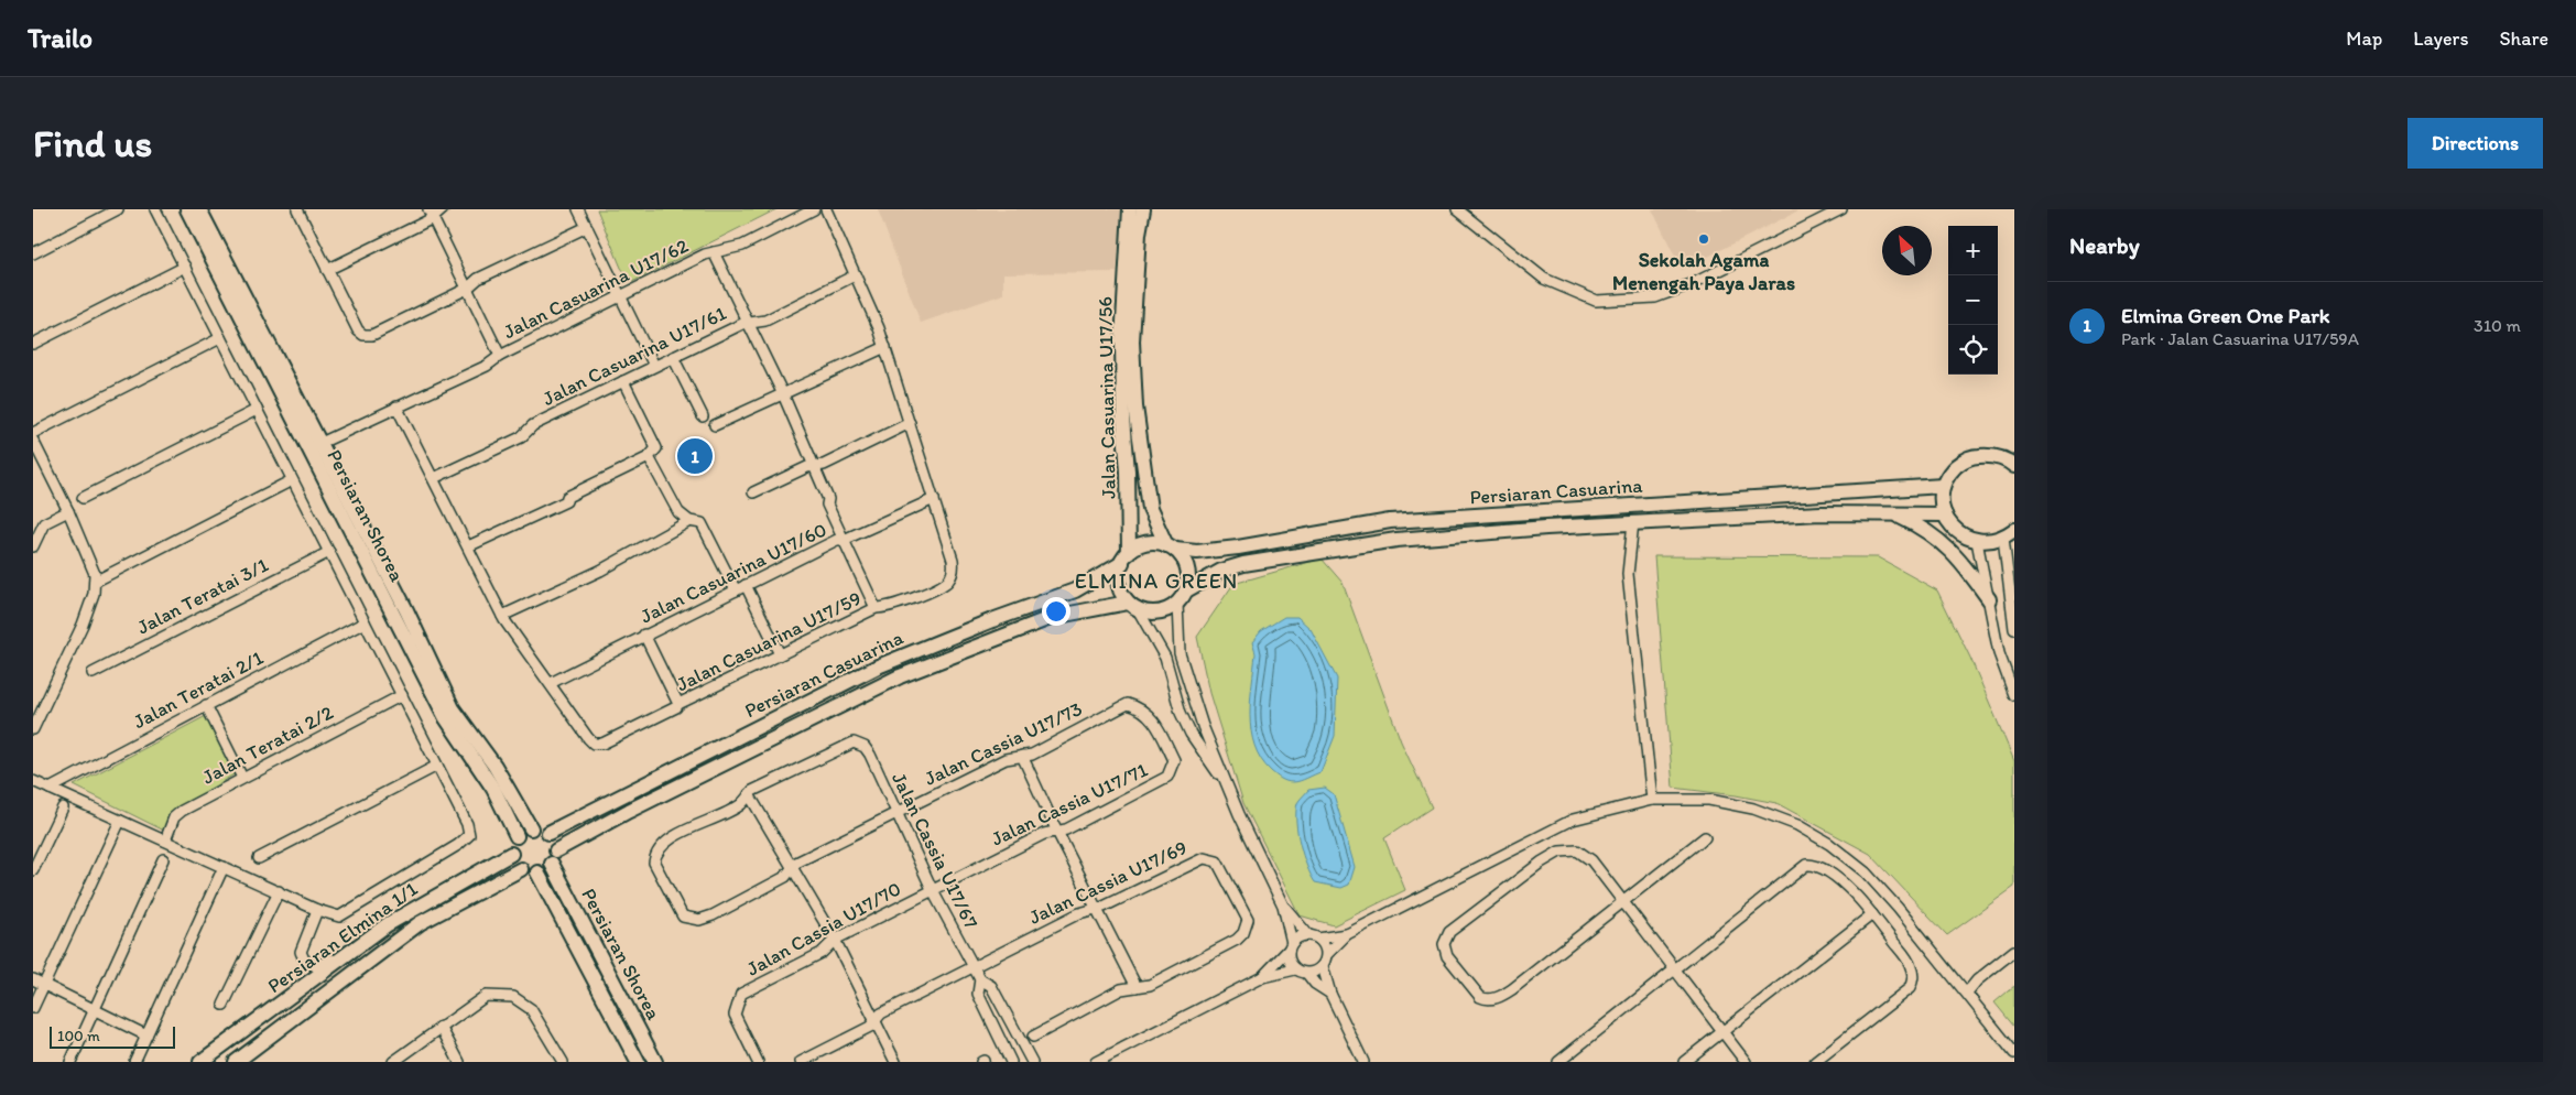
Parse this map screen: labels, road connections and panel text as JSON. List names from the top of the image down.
{
  "streets": {
    "street": [
      "Jalan Casuarina U17/62",
      "Jalan Casuarina U17/61",
      "Jalan Casuarina U17/56",
      "Persiaran Casuarina",
      "Persiaran Shorea",
      "Jalan Casuarina U17/60",
      "Jalan Teratai 3/1",
      "Jalan Casuarina U17/59",
      "Jalan Teratai 2/1",
      "Jalan Cassia U17/73",
      "Jalan Teratai 2/2",
      "Jalan Cassia U17/71",
      "Jalan Cassia U17/67",
      "Jalan Cassia U17/69",
      "Jalan Cassia U17/70",
      "Persiaran Elmina 1/1"
    ]
  },
  "crossings": [
    ["Jalan Casuarina U17/62", "Persiaran Shorea"],
    ["Jalan Casuarina U17/62", "Jalan Casuarina U17/59"],
    ["Jalan Casuarina U17/61", "Jalan Casuarina U17/59"],
    ["Jalan Casuarina U17/56", "Persiaran Casuarina"],
    ["Persiaran Casuarina", "Persiaran Shorea"],
    ["Persiaran Casuarina", "Persiaran Elmina 1/1"],
    ["Persiaran Shorea", "Persiaran Elmina 1/1"],
    ["Jalan Casuarina U17/60", "Jalan Casuarina U17/59"],
    ["Jalan Cassia U17/73", "Jalan Cassia U17/71"],
    ["Jalan Cassia U17/73", "Jalan Cassia U17/67"],
    ["Jalan Cassia U17/71", "Jalan Cassia U17/67"],
    ["Jalan Cassia U17/71", "Jalan Cassia U17/70"],
    ["Jalan Cassia U17/67", "Jalan Cassia U17/69"],
    ["Jalan Cassia U17/67", "Jalan Cassia U17/70"]
  ],
  "districts": ["ELMINA GREEN"],
  "places": ["Sekolah Agama Menengah Paya Jaras"],
  "scale_bar": "100 m",
  "north": "top left",
  "page": {
    "header": "Trailo",
    "nav": ["Map", "Layers", "Share"],
    "buttons": "Directions",
    "title": "Find us",
    "heading": "Nearby",
    "map_buttons": ["+", "−"],
    "list": [
      {
        "mark": "1",
        "name": "Elmina Green One Park",
        "note": "Park · Jalan Casuarina U17/59A",
        "value": "310 m"
      }
    ],
    "pins": "1",
    "scale": "100 m"
  }
}
